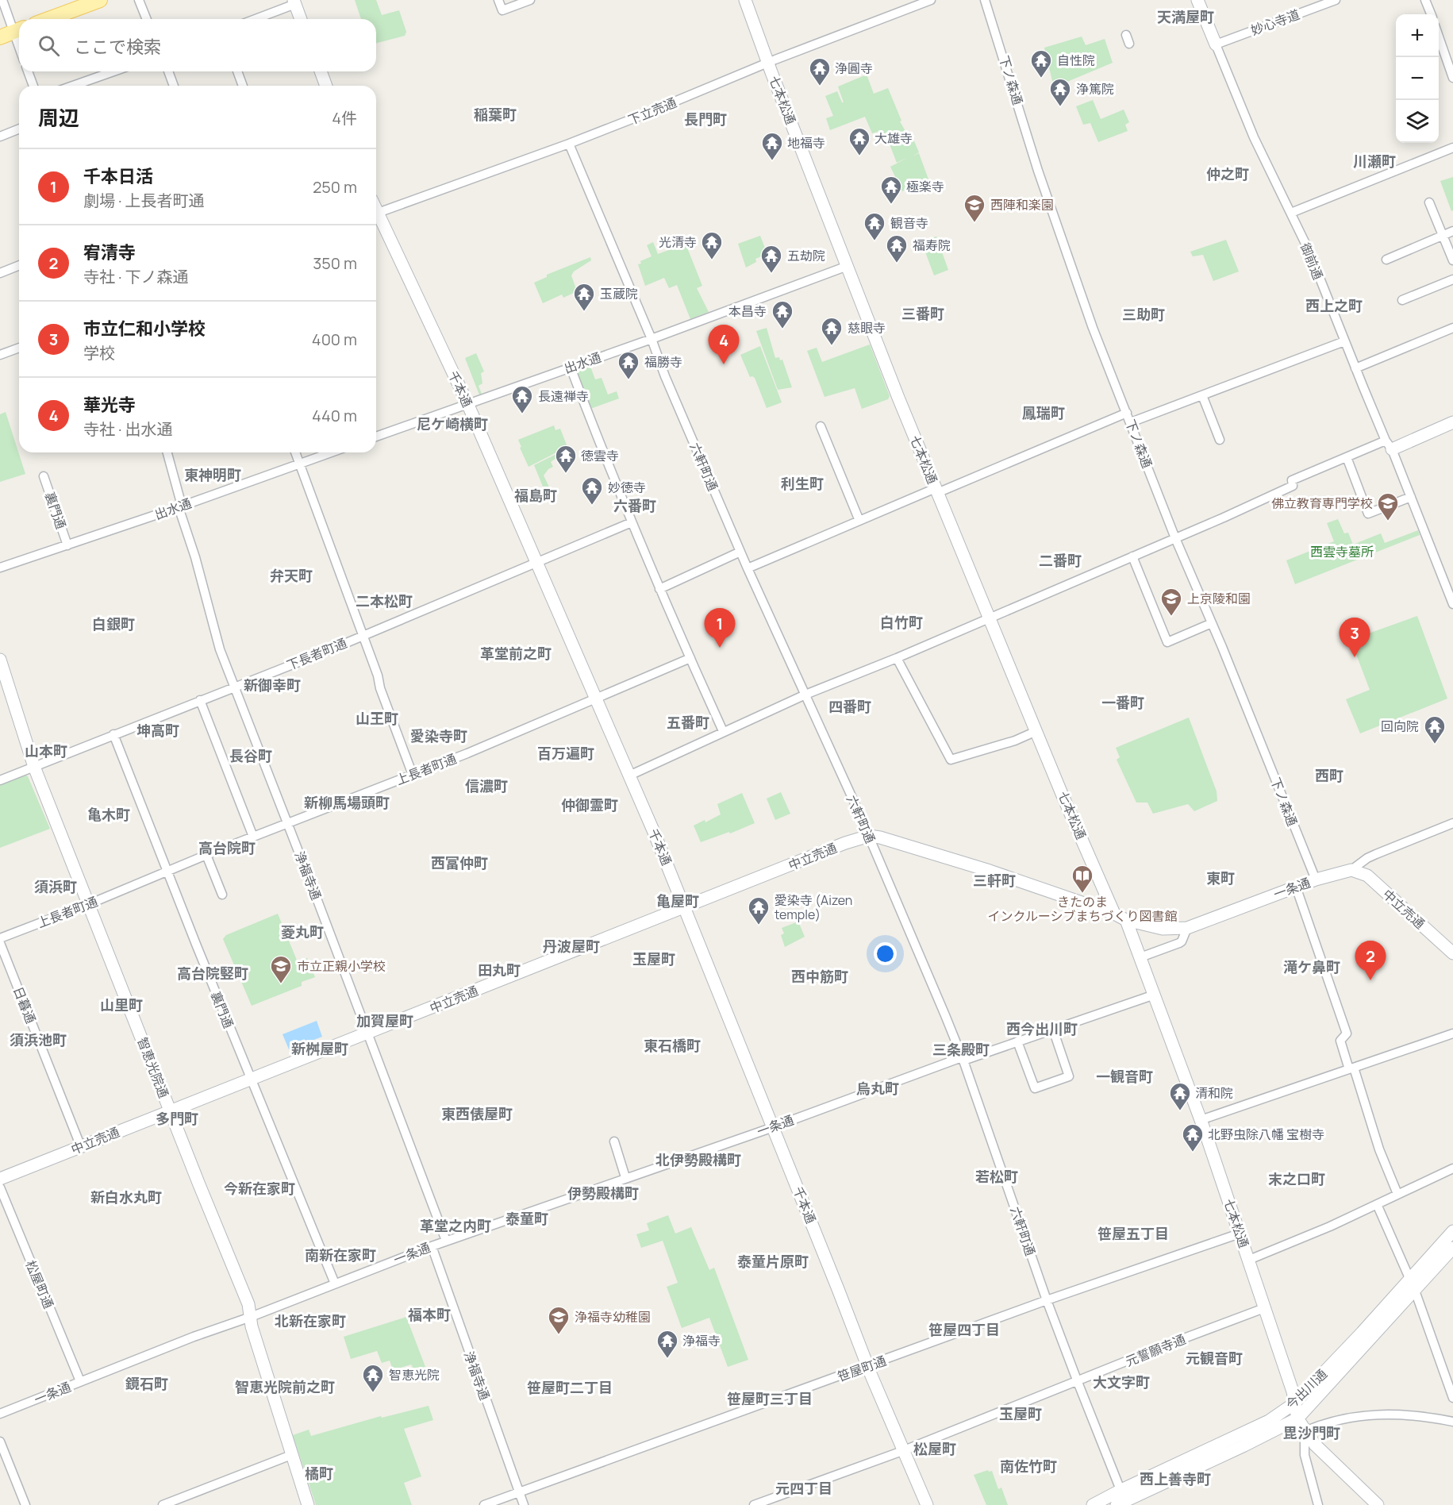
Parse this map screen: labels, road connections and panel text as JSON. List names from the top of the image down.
{
  "streets": {
    "street": [
      "妙心寺道",
      "下ノ森通",
      "七本松通",
      "下立売通",
      "御前通",
      "出水通",
      "千本通",
      "六軒町通",
      "裏門通",
      "下長者町通",
      "上長者町通",
      "中立売通",
      "浄福寺通",
      "一条通",
      "日暮通",
      "智恵光院通",
      "松屋町通",
      "元誓願寺通",
      "笹屋町通",
      "今出川通"
    ]
  },
  "crossings": [
    ["妙心寺道", "御前通"],
    ["下ノ森通", "一条通"],
    ["七本松通", "下立売通"],
    ["七本松通", "出水通"],
    ["七本松通", "中立売通"],
    ["七本松通", "一条通"],
    ["七本松通", "元誓願寺通"],
    ["七本松通", "笹屋町通"],
    ["七本松通", "今出川通"],
    ["下立売通", "六軒町通"],
    ["出水通", "千本通"],
    ["出水通", "六軒町通"],
    ["出水通", "裏門通"],
    ["出水通", "浄福寺通"],
    ["千本通", "下長者町通"],
    ["千本通", "上長者町通"],
    ["千本通", "中立売通"],
    ["千本通", "一条通"],
    ["千本通", "元誓願寺通"],
    ["千本通", "笹屋町通"],
    ["六軒町通", "中立売通"],
    ["六軒町通", "一条通"],
    ["六軒町通", "元誓願寺通"],
    ["六軒町通", "笹屋町通"],
    ["六軒町通", "今出川通"],
    ["裏門通", "下長者町通"],
    ["裏門通", "上長者町通"],
    ["裏門通", "中立売通"],
    ["裏門通", "一条通"],
    ["下長者町通", "浄福寺通"],
    ["下長者町通", "智恵光院通"],
    ["上長者町通", "浄福寺通"],
    ["上長者町通", "智恵光院通"],
    ["中立売通", "浄福寺通"],
    ["中立売通", "一条通"],
    ["中立売通", "日暮通"],
    ["中立売通", "智恵光院通"],
    ["浄福寺通", "一条通"],
    ["浄福寺通", "笹屋町通"],
    ["一条通", "智恵光院通"],
    ["一条通", "松屋町通"]
  ],
  "districts": [
    "天満屋町",
    "稲葉町",
    "長門町",
    "川瀬町",
    "仲之町",
    "西上之町",
    "三番町",
    "三助町",
    "鳳瑞町",
    "尼ケ崎横町",
    "東神明町",
    "利生町",
    "福島町",
    "六番町",
    "二番町",
    "弁天町",
    "二本松町",
    "白竹町",
    "白銀町",
    "革堂前之町",
    "新御幸町",
    "一番町",
    "四番町",
    "山王町",
    "五番町",
    "坤高町",
    "愛染寺町",
    "山本町",
    "百万遍町",
    "長谷町",
    "西町",
    "信濃町",
    "新柳馬場頭町",
    "仲御霊町",
    "亀木町",
    "高台院町",
    "西富仲町",
    "東町",
    "三軒町",
    "須浜町",
    "亀屋町",
    "菱丸町",
    "丹波屋町",
    "玉屋町",
    "滝ケ鼻町",
    "田丸町",
    "高台院竪町",
    "西中筋町",
    "山里町",
    "加賀屋町",
    "西今出川町",
    "須浜池町",
    "東石橋町",
    "新桝屋町",
    "三条殿町",
    "一観音町",
    "烏丸町",
    "東西俵屋町",
    "多門町",
    "北伊勢殿構町",
    "若松町",
    "末之口町",
    "今新在家町",
    "伊勢殿構町",
    "新白水丸町",
    "泰童町",
    "革堂之内町",
    "笹屋五丁目",
    "南新在家町",
    "泰童片原町",
    "福本町",
    "北新在家町",
    "笹屋四丁目",
    "元観音町",
    "大文字町",
    "鏡石町",
    "智恵光院前之町",
    "笹屋町二丁目",
    "笹屋町三丁目",
    "玉屋町",
    "毘沙門町",
    "松屋町",
    "南佐竹町",
    "橘町",
    "西上善寺町",
    "元四丁目"
  ],
  "parks": ["西雲寺墓所"],
  "places": {
    "temple": [
      "自性院",
      "浄圓寺",
      "浄篤院",
      "大雄寺",
      "地福寺",
      "極楽寺",
      "観音寺",
      "光清寺",
      "福寿院",
      "五劫院",
      "玉蔵院",
      "本昌寺",
      "慈眼寺",
      "福勝寺",
      "長遠禅寺",
      "徳雲寺",
      "妙徳寺",
      "回向院",
      "愛染寺 (Aizen temple)",
      "清和院",
      "北野虫除八幡 宝樹寺",
      "浄福寺",
      "智恵光院"
    ],
    "school or university": [
      "西陣和楽園",
      "佛立教育専門学校",
      "上京陵和園",
      "市立正親小学校",
      "浄福寺幼稚園"
    ],
    "library": ["きたのま インクルーシブまちづくり図書館"]
  },
  "page": {
    "map_buttons": ["+", "−"],
    "search": "ここで検索",
    "heading": ["周辺", "4件"],
    "list": [
      {
        "mark": "1",
        "name": "千本日活",
        "note": "劇場 · 上長者町通",
        "value": "250 m"
      },
      {
        "mark": "2",
        "name": "宥清寺",
        "note": "寺社 · 下ノ森通",
        "value": "350 m"
      },
      {
        "mark": "3",
        "name": "市立仁和小学校",
        "note": "学校",
        "value": "400 m"
      },
      {
        "mark": "4",
        "name": "華光寺",
        "note": "寺社 · 出水通",
        "value": "440 m"
      }
    ],
    "pins": [
      "4",
      "1",
      "3",
      "2"
    ]
  }
}
